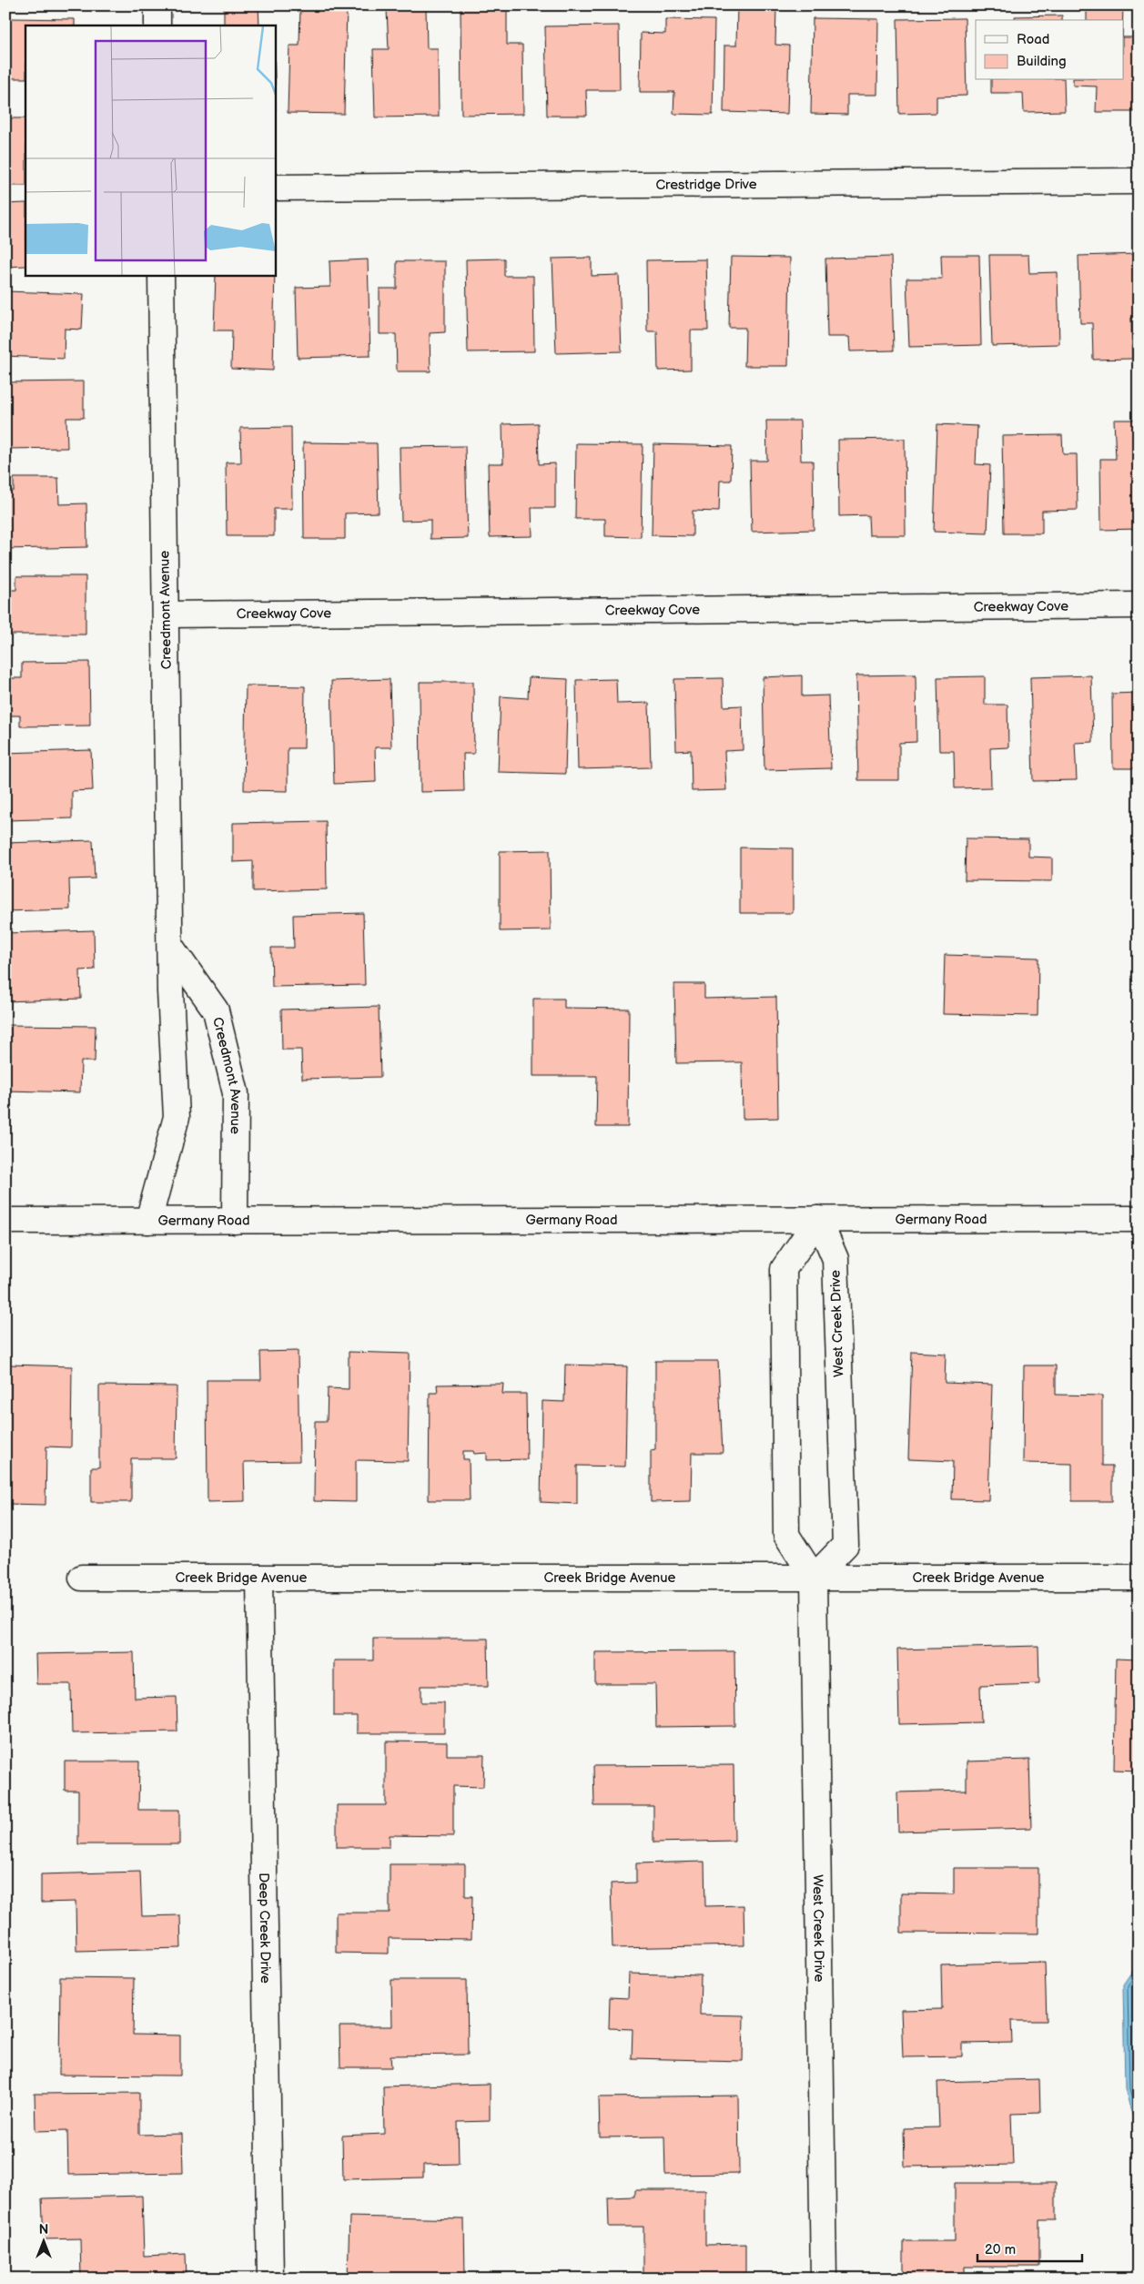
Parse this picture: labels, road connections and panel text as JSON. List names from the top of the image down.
{
  "streets": {
    "street": [
      "Crestridge Drive",
      "Creekway Cove",
      "Creedmont Avenue",
      "Germany Road",
      "West Creek Drive",
      "Creek Bridge Avenue",
      "Deep Creek Drive"
    ]
  },
  "crossings": [
    ["Creekway Cove", "Creedmont Avenue"],
    ["Creedmont Avenue", "Germany Road"],
    ["Germany Road", "West Creek Drive"],
    ["West Creek Drive", "Creek Bridge Avenue"],
    ["Creek Bridge Avenue", "Deep Creek Drive"]
  ],
  "legend": ["Road", "Building"],
  "scale_bar": "20 m",
  "north": "top"
}
